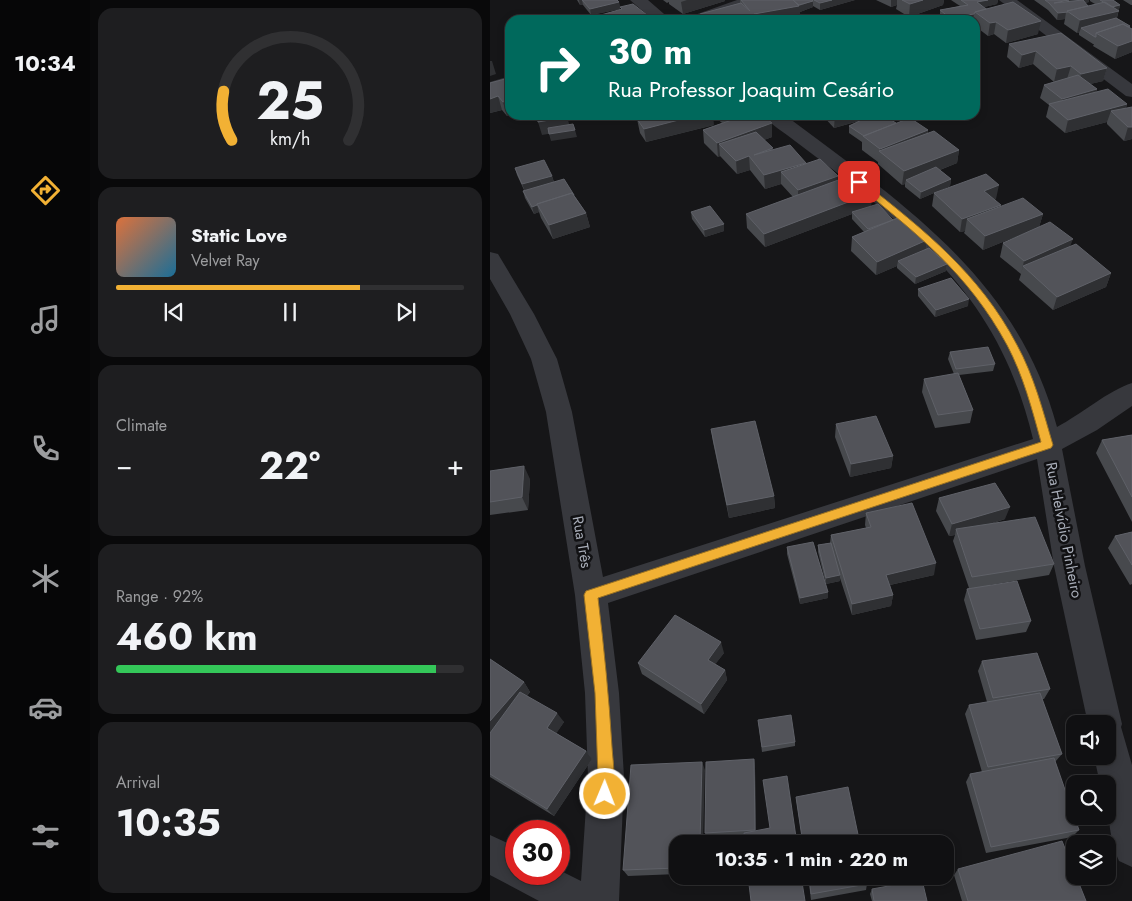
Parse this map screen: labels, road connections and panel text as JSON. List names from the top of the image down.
{
  "streets": {
    "street": ["Rua Helvídio Pinheiro", "Rua Três"]
  },
  "page": {
    "tabs": "10:34",
    "turn": ["30 m", "Rua Professor Joaquim Cesário"],
    "song": ["Static Love", "Velvet Ray"],
    "tile": [
      "Climate",
      ["Range · 92%", "460 km"],
      ["Arrival", "10:35"]
    ],
    "heat": ["−", "22°", "+"],
    "limit": "30",
    "trip": "10:35 · 1 min · 220 m",
    "gauge": ["25", "km/h"]
  }
}
